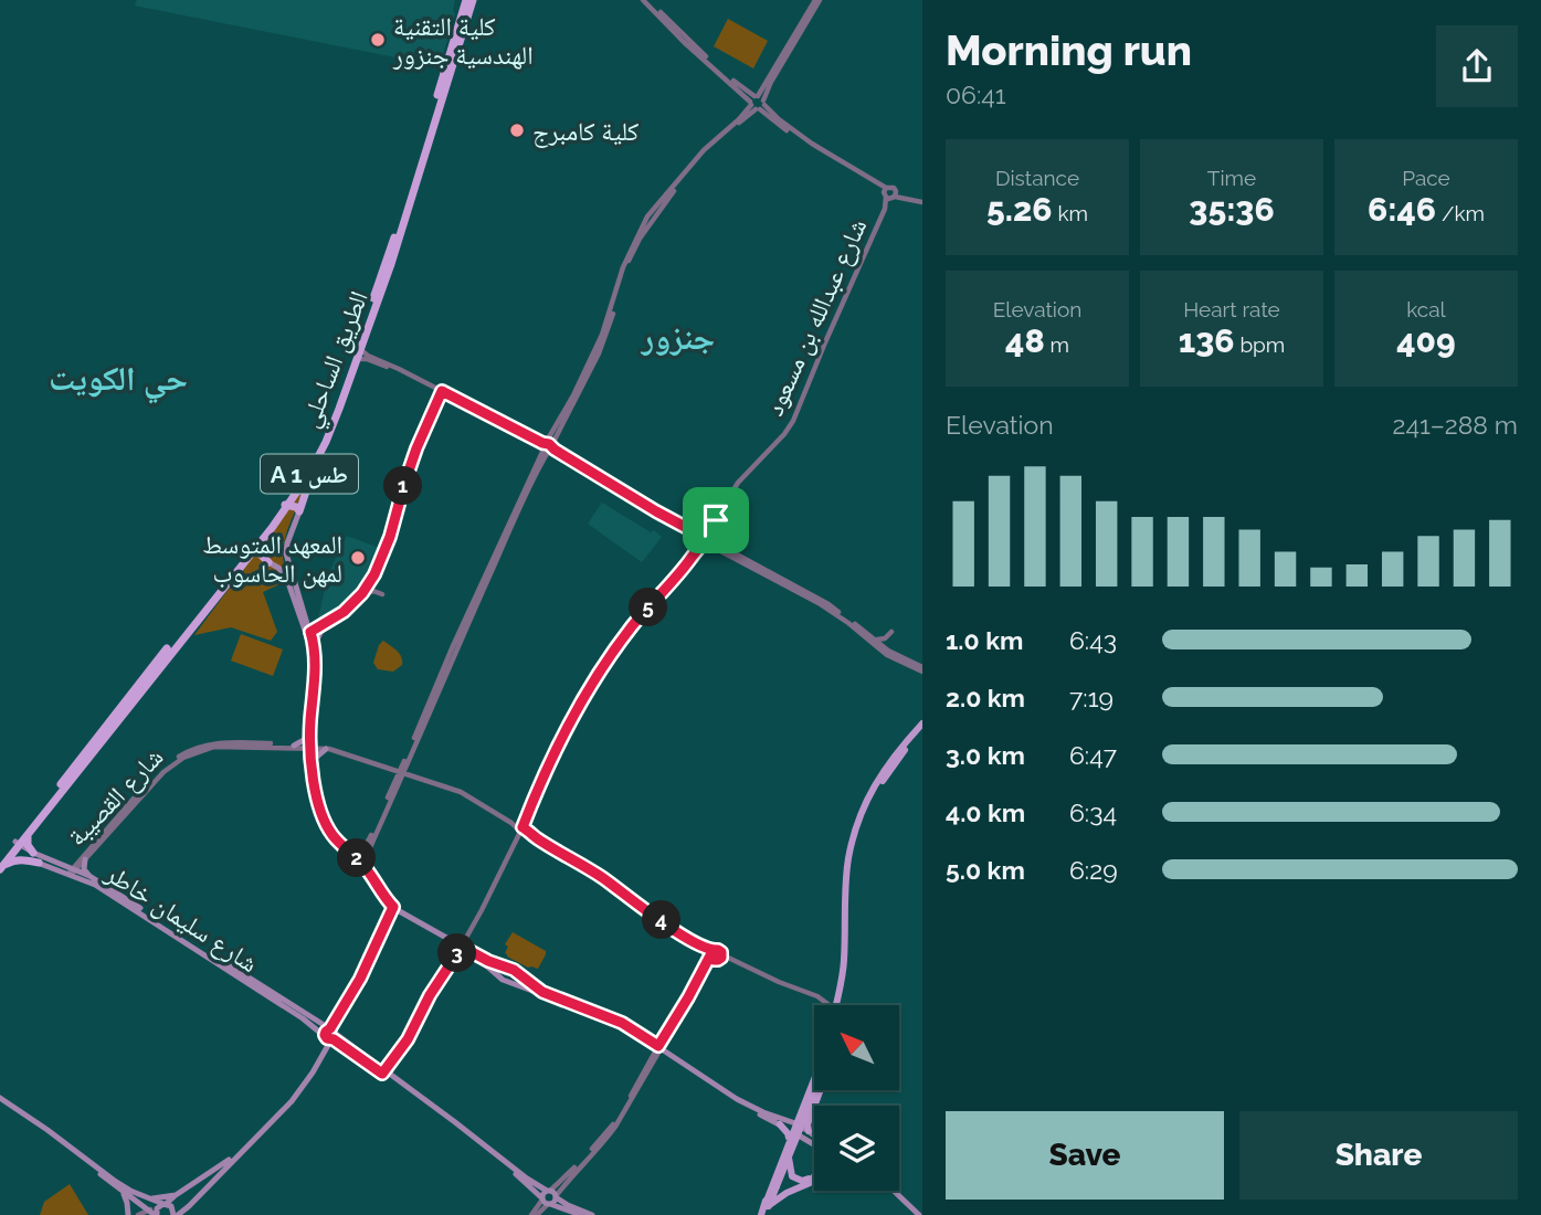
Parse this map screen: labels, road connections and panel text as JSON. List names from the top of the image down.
{
  "streets": {
    "highway": ["الطريق الساحلي", "A 1 طس"],
    "main road": ["شارع سليمان خاطر"],
    "street": ["شارع عبدالله بن مسعود", "شارع القصيبة"]
  },
  "crossings": [
    ["الطريق الساحلي", "شارع سليمان خاطر"],
    ["شارع القصيبة", "شارع سليمان خاطر"]
  ],
  "districts": ["جنزور", "حي الكويت"],
  "places": ["كلية التقنية الهندسية جنزور", "كلية كامبرج", "المعهد المتوسط لمهن الحاسوب"],
  "north": "top left",
  "page": {
    "heading": ["Morning run", "06:41"],
    "stats": [
      ["Distance", "5.26 km"],
      ["Time", "35:36"],
      ["Pace", "6:46 /km"],
      ["Elevation", "48 m"],
      ["Heart rate", "136 bpm"],
      ["kcal", "409"]
    ],
    "chart": ["Elevation", "241–288 m"],
    "pins": [
      "1",
      "5",
      "2",
      "4",
      "3"
    ],
    "list": [
      {
        "name": "1.0 km",
        "note": "6:43"
      },
      {
        "name": "2.0 km",
        "note": "7:19"
      },
      {
        "name": "3.0 km",
        "note": "6:47"
      },
      {
        "name": "4.0 km",
        "note": "6:34"
      },
      {
        "name": "5.0 km",
        "note": "6:29"
      }
    ],
    "buttons": ["Save", "Share"]
  }
}
